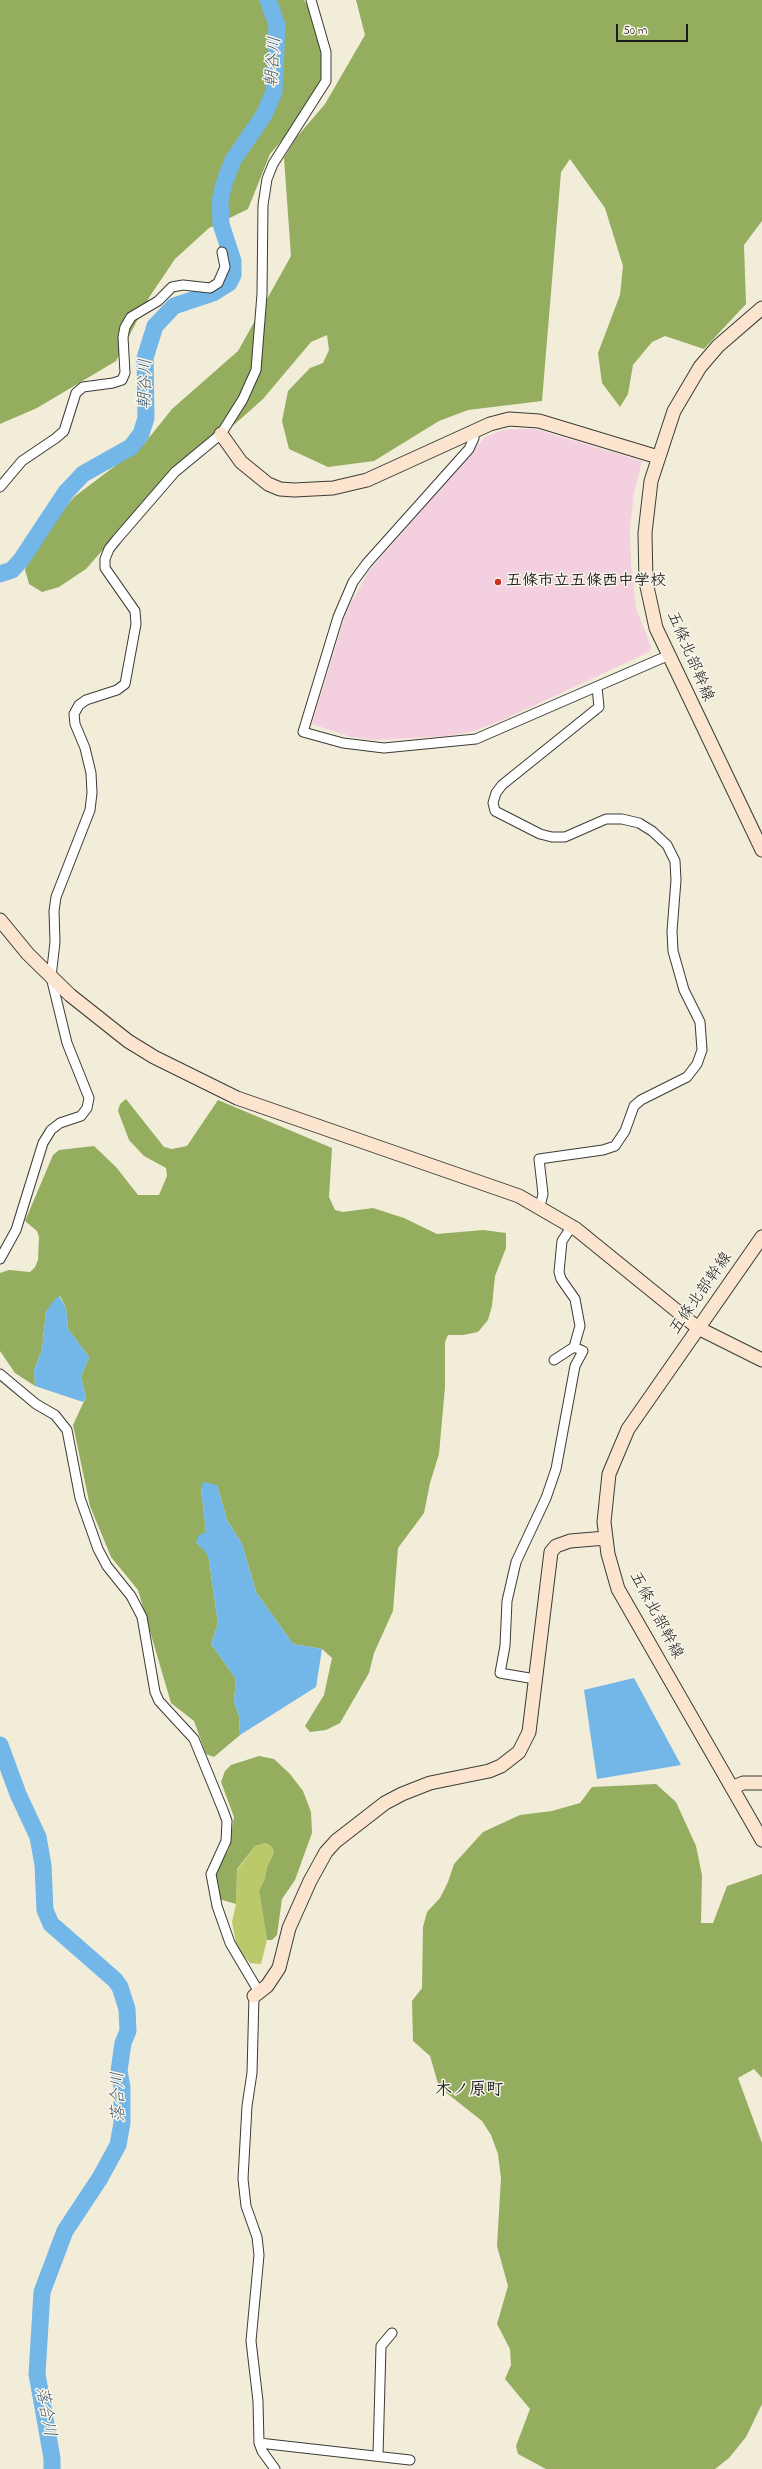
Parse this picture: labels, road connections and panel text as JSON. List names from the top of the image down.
{
  "streets": {
    "street": ["五條北部幹線"]
  },
  "districts": ["木ノ原町"],
  "water": ["朝谷川", "落合川"],
  "places": ["五條市立五條西中学校"],
  "scale_bar": "50 m"
}
